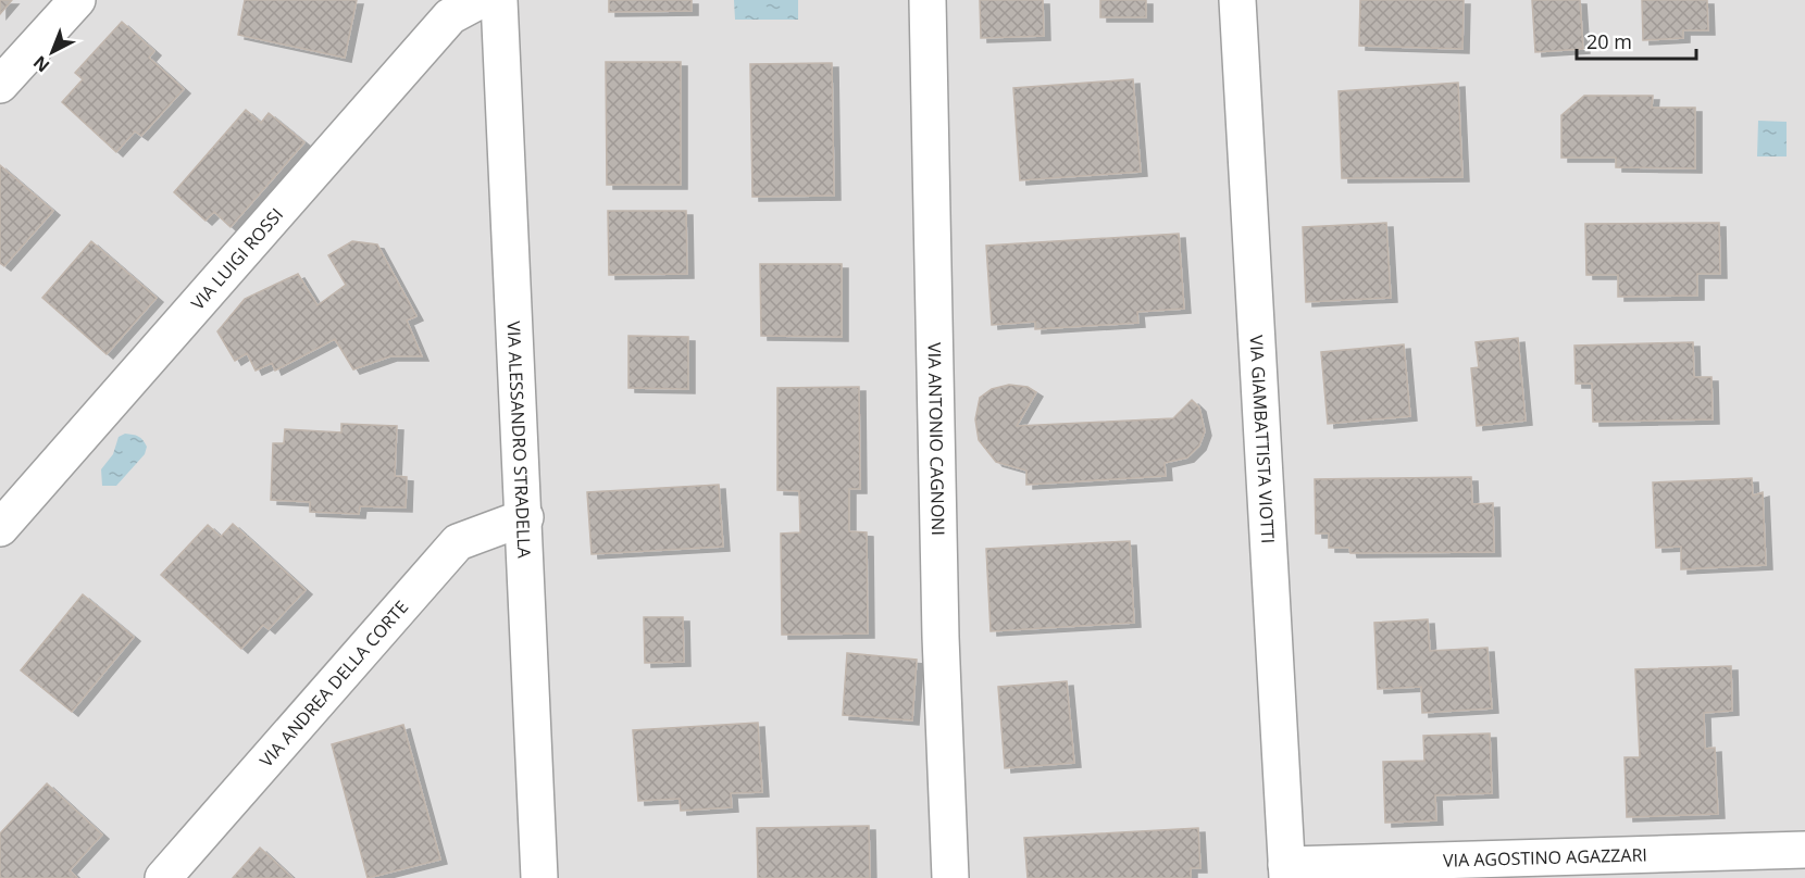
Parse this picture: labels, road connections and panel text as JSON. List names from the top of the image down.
{
  "streets": {
    "street": [
      "VIA LUIGI ROSSI",
      "VIA ALESSANDRO STRADELLA",
      "VIA ANTONIO CAGNONI",
      "VIA GIAMBATTISTA VIOTTI",
      "VIA ANDREA DELLA CORTE",
      "VIA AGOSTINO AGAZZARI"
    ]
  },
  "crossings": [
    ["VIA ALESSANDRO STRADELLA", "VIA ANDREA DELLA CORTE"],
    ["VIA GIAMBATTISTA VIOTTI", "VIA AGOSTINO AGAZZARI"]
  ],
  "scale_bar": "20 m",
  "north": "bottom left"
}
